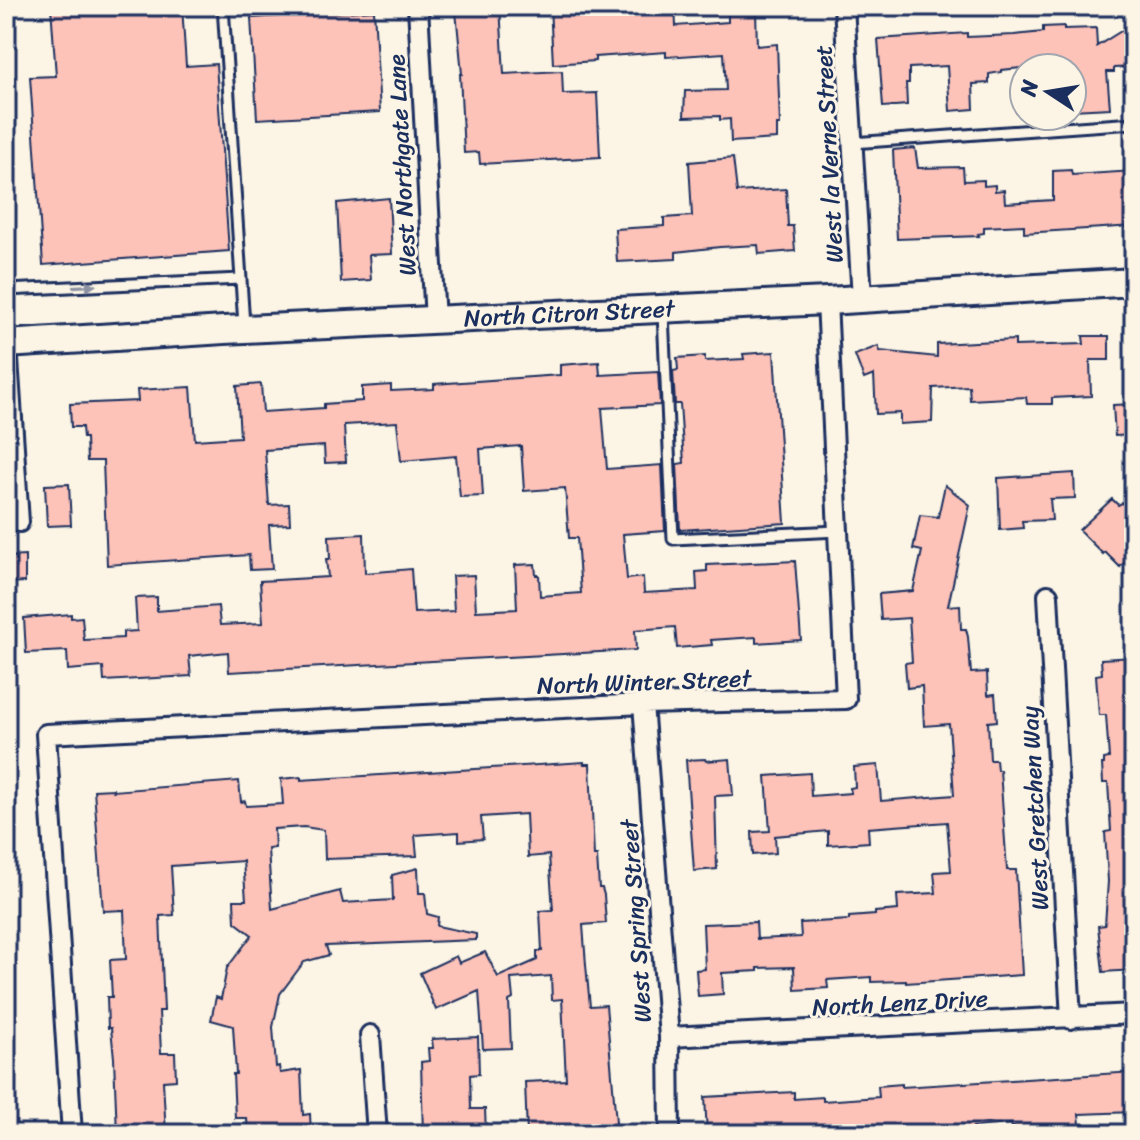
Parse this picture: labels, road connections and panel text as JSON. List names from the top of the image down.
{
  "streets": {
    "street": [
      "West la Verne Street",
      "West Northgate Lane",
      "North Citron Street",
      "North Winter Street",
      "West Gretchen Way",
      "West Spring Street",
      "North Lenz Drive"
    ]
  },
  "crossings": [
    ["West la Verne Street", "North Citron Street"],
    ["West Northgate Lane", "North Citron Street"],
    ["North Citron Street", "North Winter Street"],
    ["North Winter Street", "West Spring Street"],
    ["West Gretchen Way", "North Lenz Drive"],
    ["West Spring Street", "North Lenz Drive"]
  ],
  "north": "left"
}
